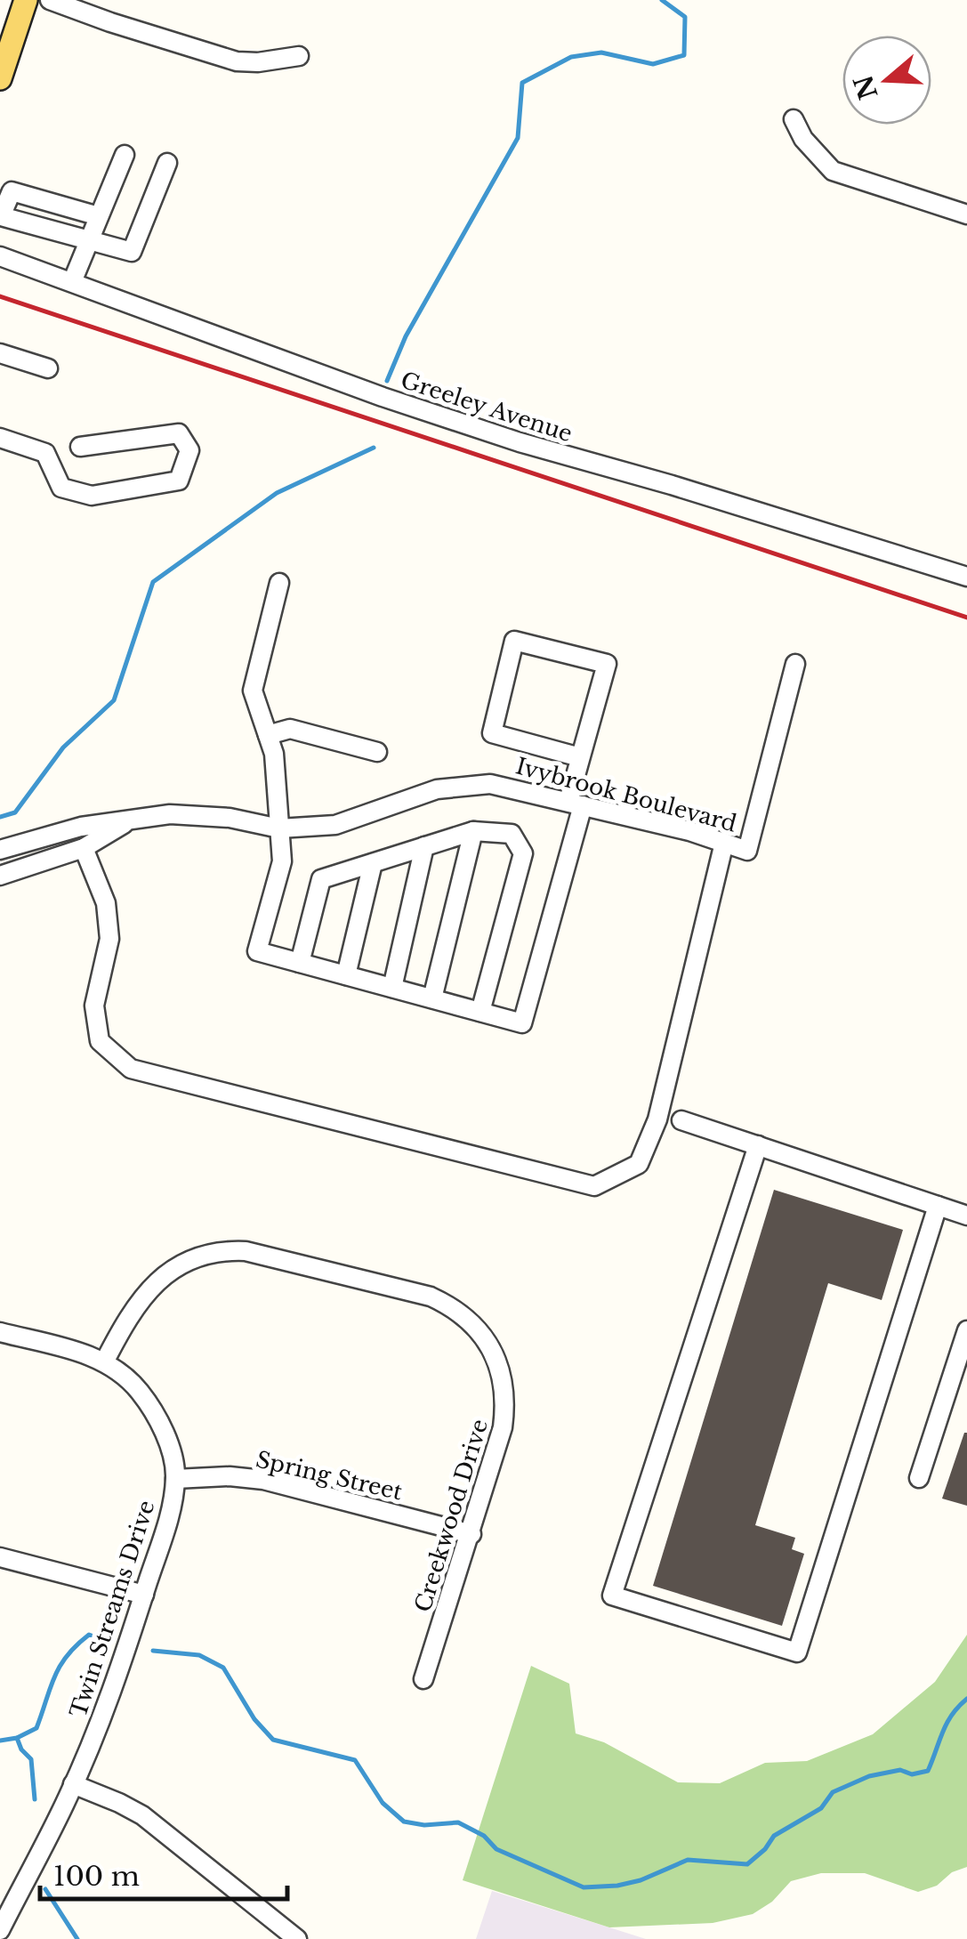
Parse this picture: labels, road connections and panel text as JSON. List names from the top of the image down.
{
  "streets": {
    "street": [
      "Greeley Avenue",
      "Ivybrook Boulevard",
      "Spring Street",
      "Creekwood Drive",
      "Twin Streams Drive"
    ]
  },
  "crossings": [
    ["Spring Street", "Creekwood Drive"],
    ["Spring Street", "Twin Streams Drive"],
    ["Creekwood Drive", "Twin Streams Drive"]
  ],
  "scale_bar": "100 m",
  "north": "left"
}
